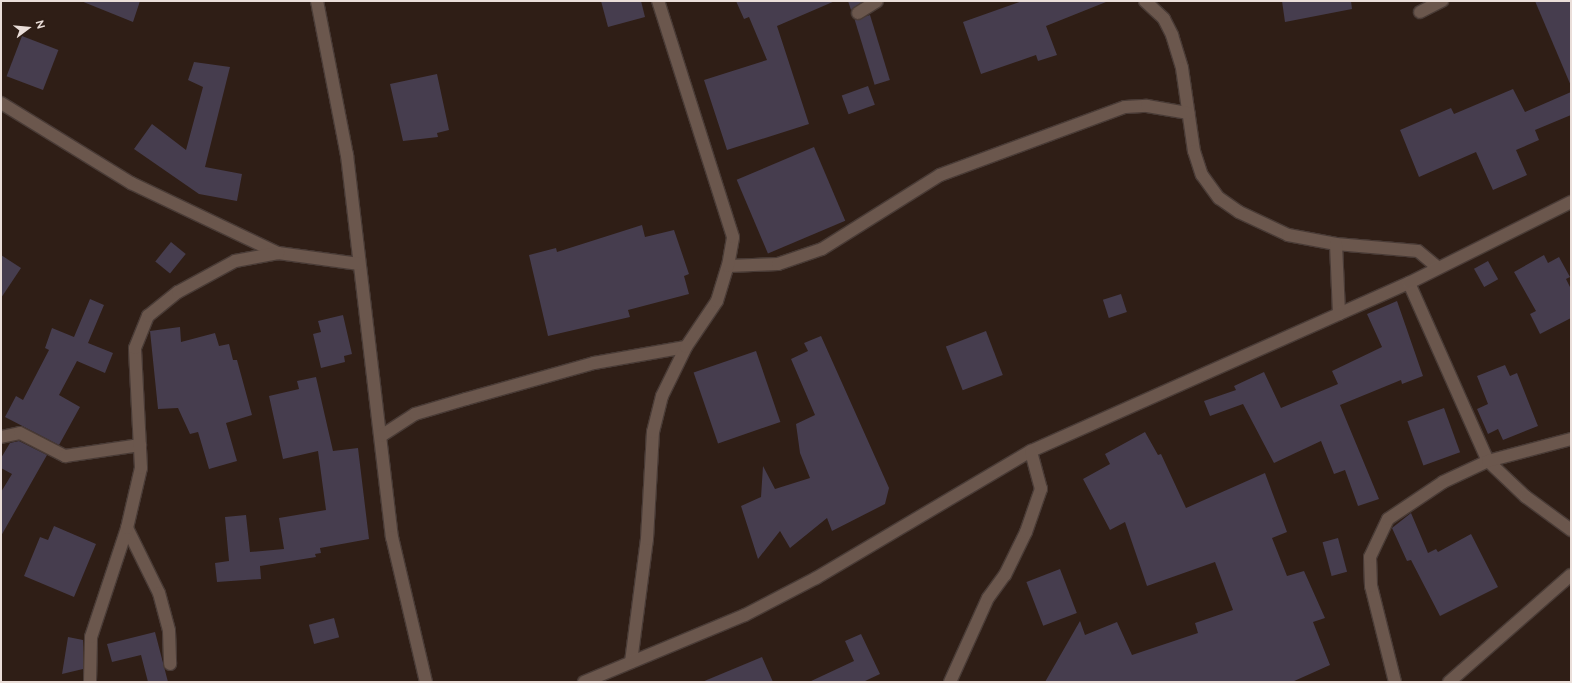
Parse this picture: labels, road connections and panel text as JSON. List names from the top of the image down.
{
  "north": "right"
}
